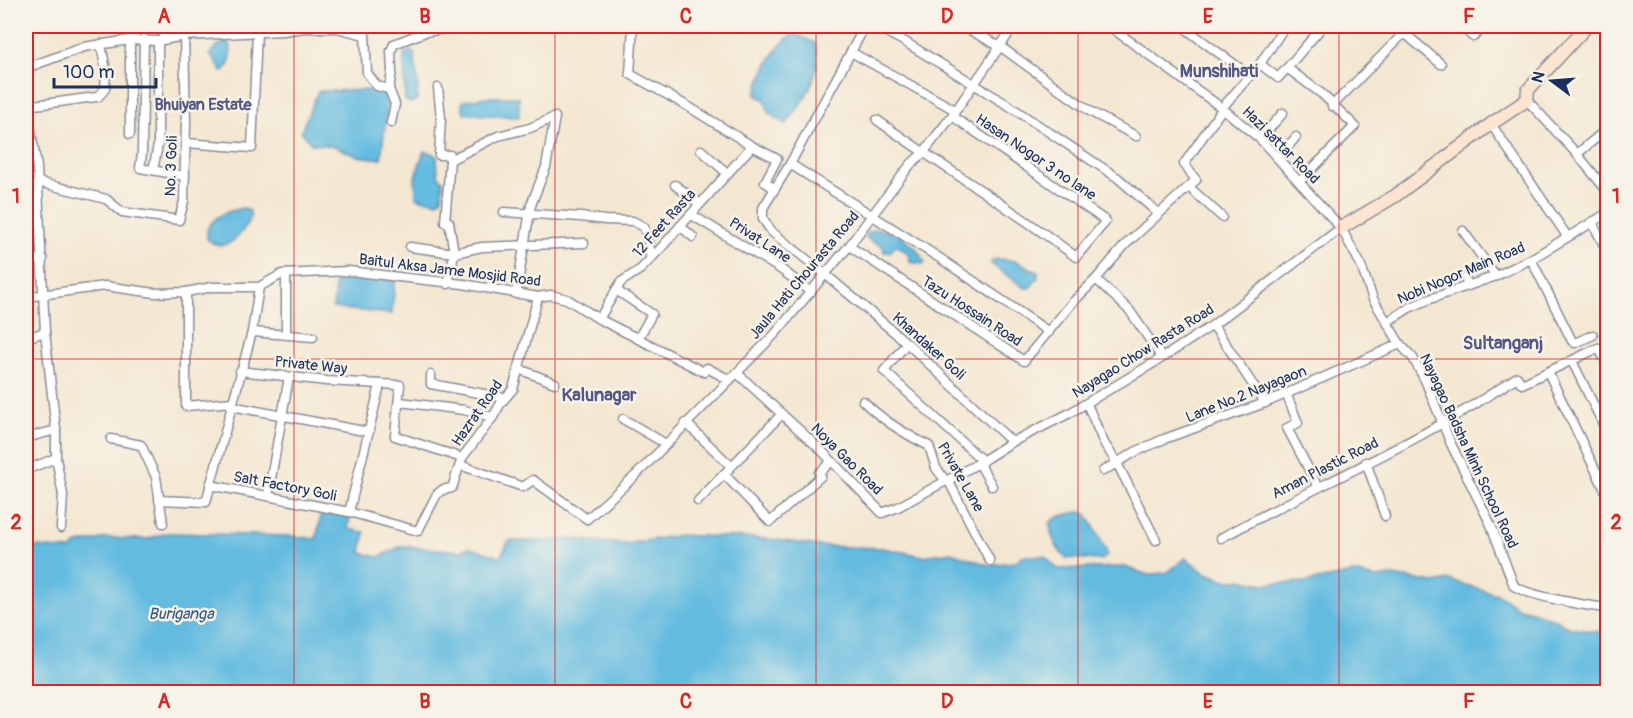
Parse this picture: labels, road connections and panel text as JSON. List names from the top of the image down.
{
  "streets": {
    "street": [
      "Hazi sattar Road",
      "Hasan Nogor 3 no lane",
      "No. 3 Goli",
      "12 Feet Rasta",
      "Privat Lane",
      "Baitul Aksa Jame Mosjid Road",
      "Nobi Nogor Main Road",
      "Jaula Hati Chourasta Road",
      "Tazu Hossain Road",
      "Khandaker Goli",
      "Nayagao Chow Rasta Road",
      "Private Way",
      "Lane No.2 Nayagaon",
      "Hazrat Road",
      "Nayagao Badsha Minh School Road",
      "Noya Gao Road",
      "Aman Plastic Road",
      "Private Lane",
      "Salt Factory Goli"
    ]
  },
  "crossings": [
    ["Hazi sattar Road", "Nayagao Chow Rasta Road"],
    ["Hazi sattar Road", "Nayagao Badsha Minh School Road"],
    ["Hasan Nogor 3 no lane", "Jaula Hati Chourasta Road"],
    ["12 Feet Rasta", "Privat Lane"],
    ["12 Feet Rasta", "Baitul Aksa Jame Mosjid Road"],
    ["Privat Lane", "Jaula Hati Chourasta Road"],
    ["Baitul Aksa Jame Mosjid Road", "Jaula Hati Chourasta Road"],
    ["Baitul Aksa Jame Mosjid Road", "Hazrat Road"],
    ["Nobi Nogor Main Road", "Nayagao Badsha Minh School Road"],
    ["Jaula Hati Chourasta Road", "Tazu Hossain Road"],
    ["Jaula Hati Chourasta Road", "Khandaker Goli"],
    ["Jaula Hati Chourasta Road", "Hazrat Road"],
    ["Jaula Hati Chourasta Road", "Noya Gao Road"],
    ["Khandaker Goli", "Nayagao Chow Rasta Road"],
    ["Nayagao Chow Rasta Road", "Nayagao Badsha Minh School Road"],
    ["Nayagao Chow Rasta Road", "Noya Gao Road"],
    ["Nayagao Chow Rasta Road", "Private Lane"],
    ["Lane No.2 Nayagaon", "Nayagao Badsha Minh School Road"],
    ["Hazrat Road", "Salt Factory Goli"],
    ["Nayagao Badsha Minh School Road", "Aman Plastic Road"],
    ["Noya Gao Road", "Private Lane"]
  ],
  "districts": [
    "Munshihati",
    "Bhuiyan Estate",
    "Sultanganj",
    "Kalunagar"
  ],
  "water": ["Buriganga"],
  "scale_bar": "100 m",
  "north": "left",
  "grid": {
    "columns": [
      "A",
      "B",
      "C",
      "D",
      "E",
      "F"
    ],
    "rows": ["1", "2"]
  }
}
